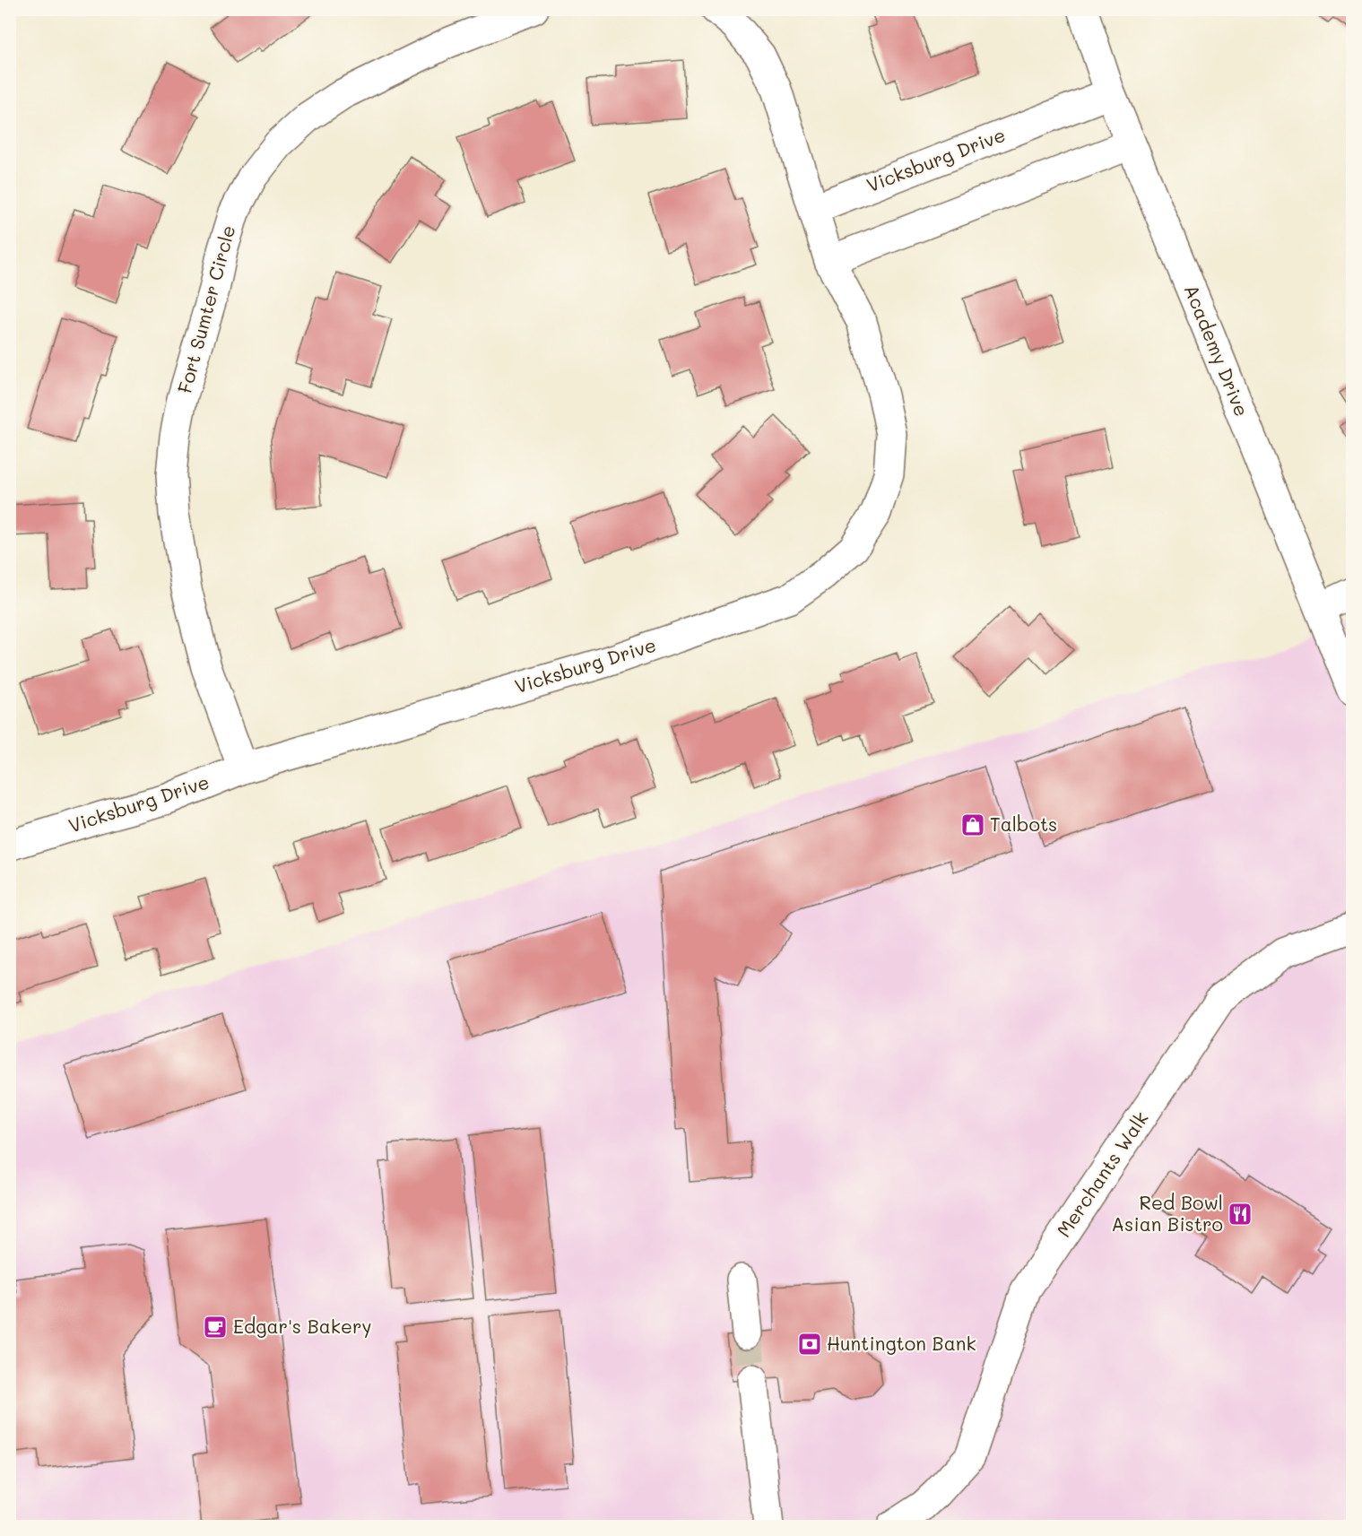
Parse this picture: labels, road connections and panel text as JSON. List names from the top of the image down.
{
  "streets": {
    "street": [
      "Vicksburg Drive",
      "Fort Sumter Circle",
      "Academy Drive",
      "Merchants Walk"
    ]
  },
  "crossings": [
    ["Vicksburg Drive", "Fort Sumter Circle"],
    ["Vicksburg Drive", "Academy Drive"]
  ],
  "places": {
    "shop": ["Talbots"],
    "restaurant": ["Red Bowl Asian Bistro"],
    "cafe": ["Edgar's Bakery"],
    "bank": ["Huntington Bank"]
  }
}
